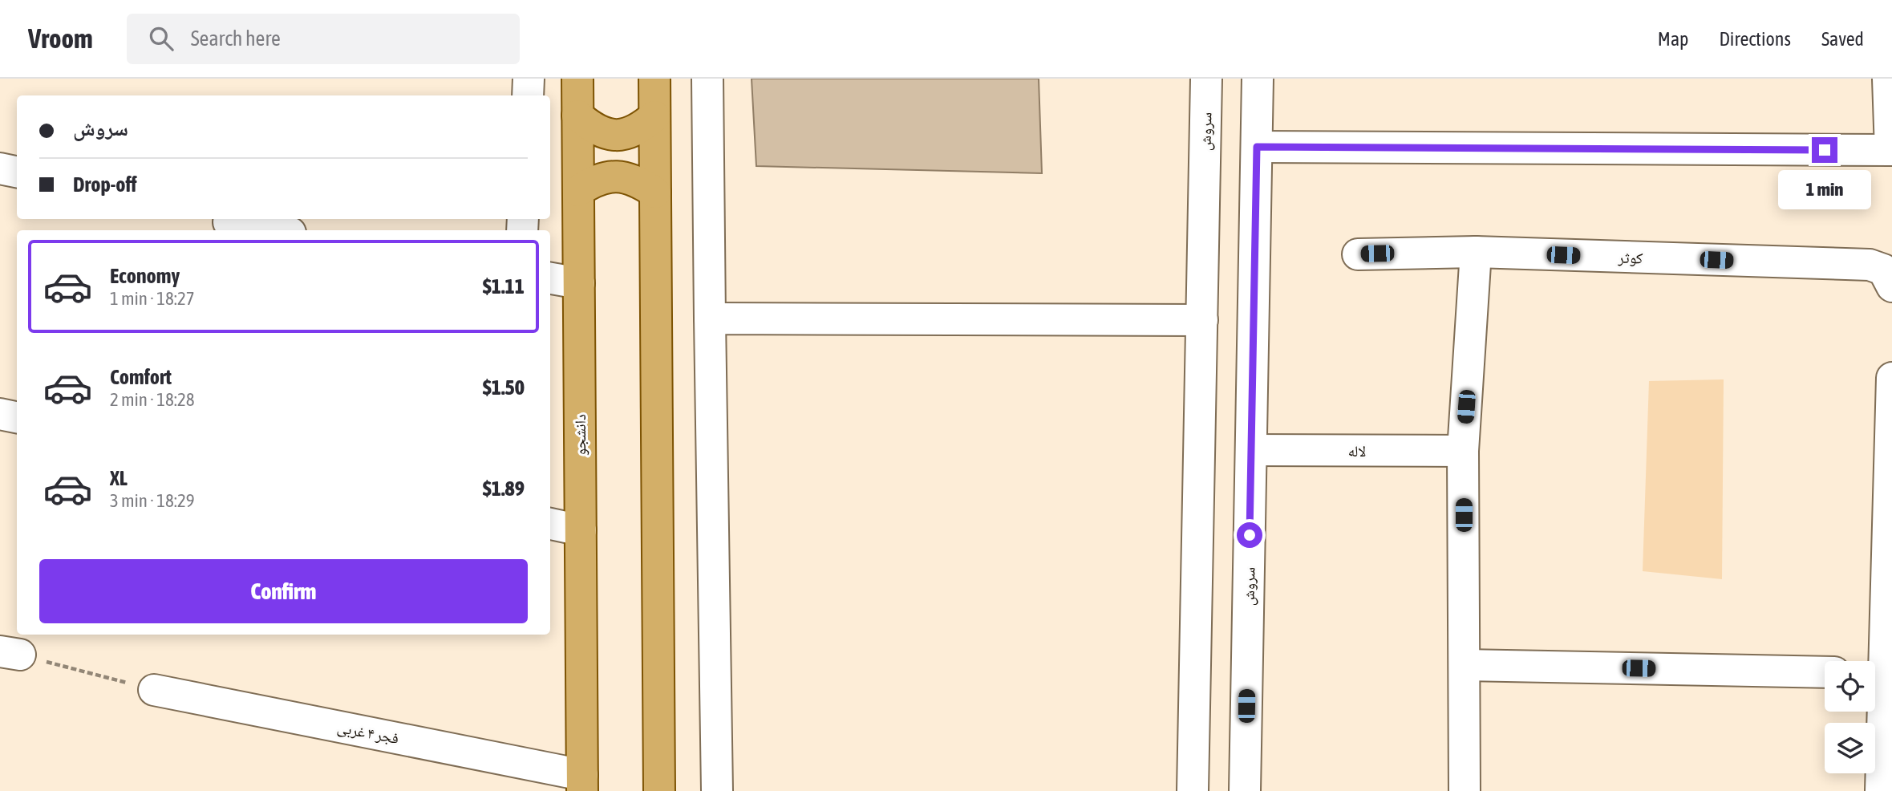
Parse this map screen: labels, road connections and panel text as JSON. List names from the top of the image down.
{
  "streets": {
    "main road": ["دانشجو"],
    "street": [
      "سروش",
      "کوثر",
      "لاله",
      "فجر ۴ غربی"
    ]
  },
  "crossings": [
    ["سروش", "لاله"],
    ["دانشجو", "فجر ۴ غربی"]
  ],
  "page": {
    "header": "Vroom",
    "search": "Search here",
    "nav": ["Map", "Directions", "Saved"],
    "banner": ["سروش", "Drop-off"],
    "bubble": "1 min",
    "list": [
      {
        "name": "Economy",
        "note": "1 min · 18:27",
        "value": "$1.11"
      },
      {
        "name": "Comfort",
        "note": "2 min · 18:28",
        "value": "$1.50"
      },
      {
        "name": "XL",
        "note": "3 min · 18:29",
        "value": "$1.89"
      }
    ],
    "buttons": "Confirm"
  }
}
